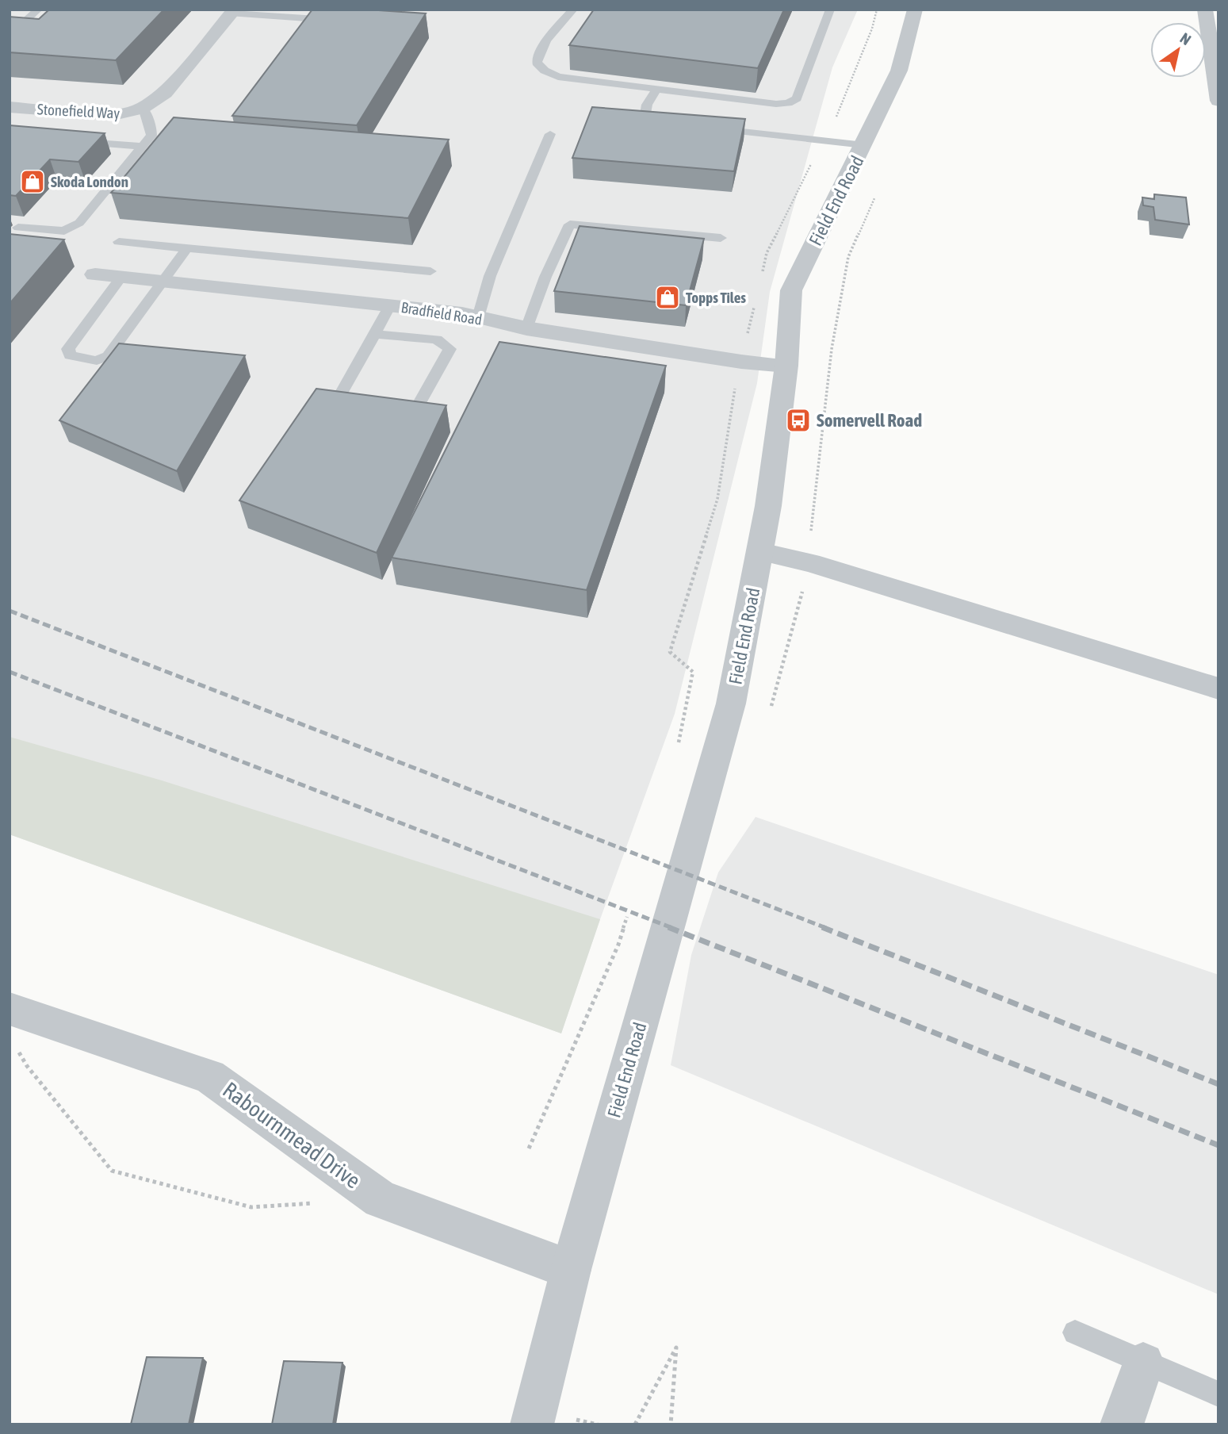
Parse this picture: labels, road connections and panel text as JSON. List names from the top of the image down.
{
  "streets": {
    "street": [
      "Stonefield Way",
      "Field End Road",
      "Bradfield Road",
      "Rabournmead Drive"
    ]
  },
  "crossings": [
    ["Field End Road", "Bradfield Road"],
    ["Field End Road", "Rabournmead Drive"]
  ],
  "places": {
    "shop": ["Skoda London", "Topps Tiles"],
    "bus stop": ["Somervell Road"]
  },
  "north": "top right"
}
